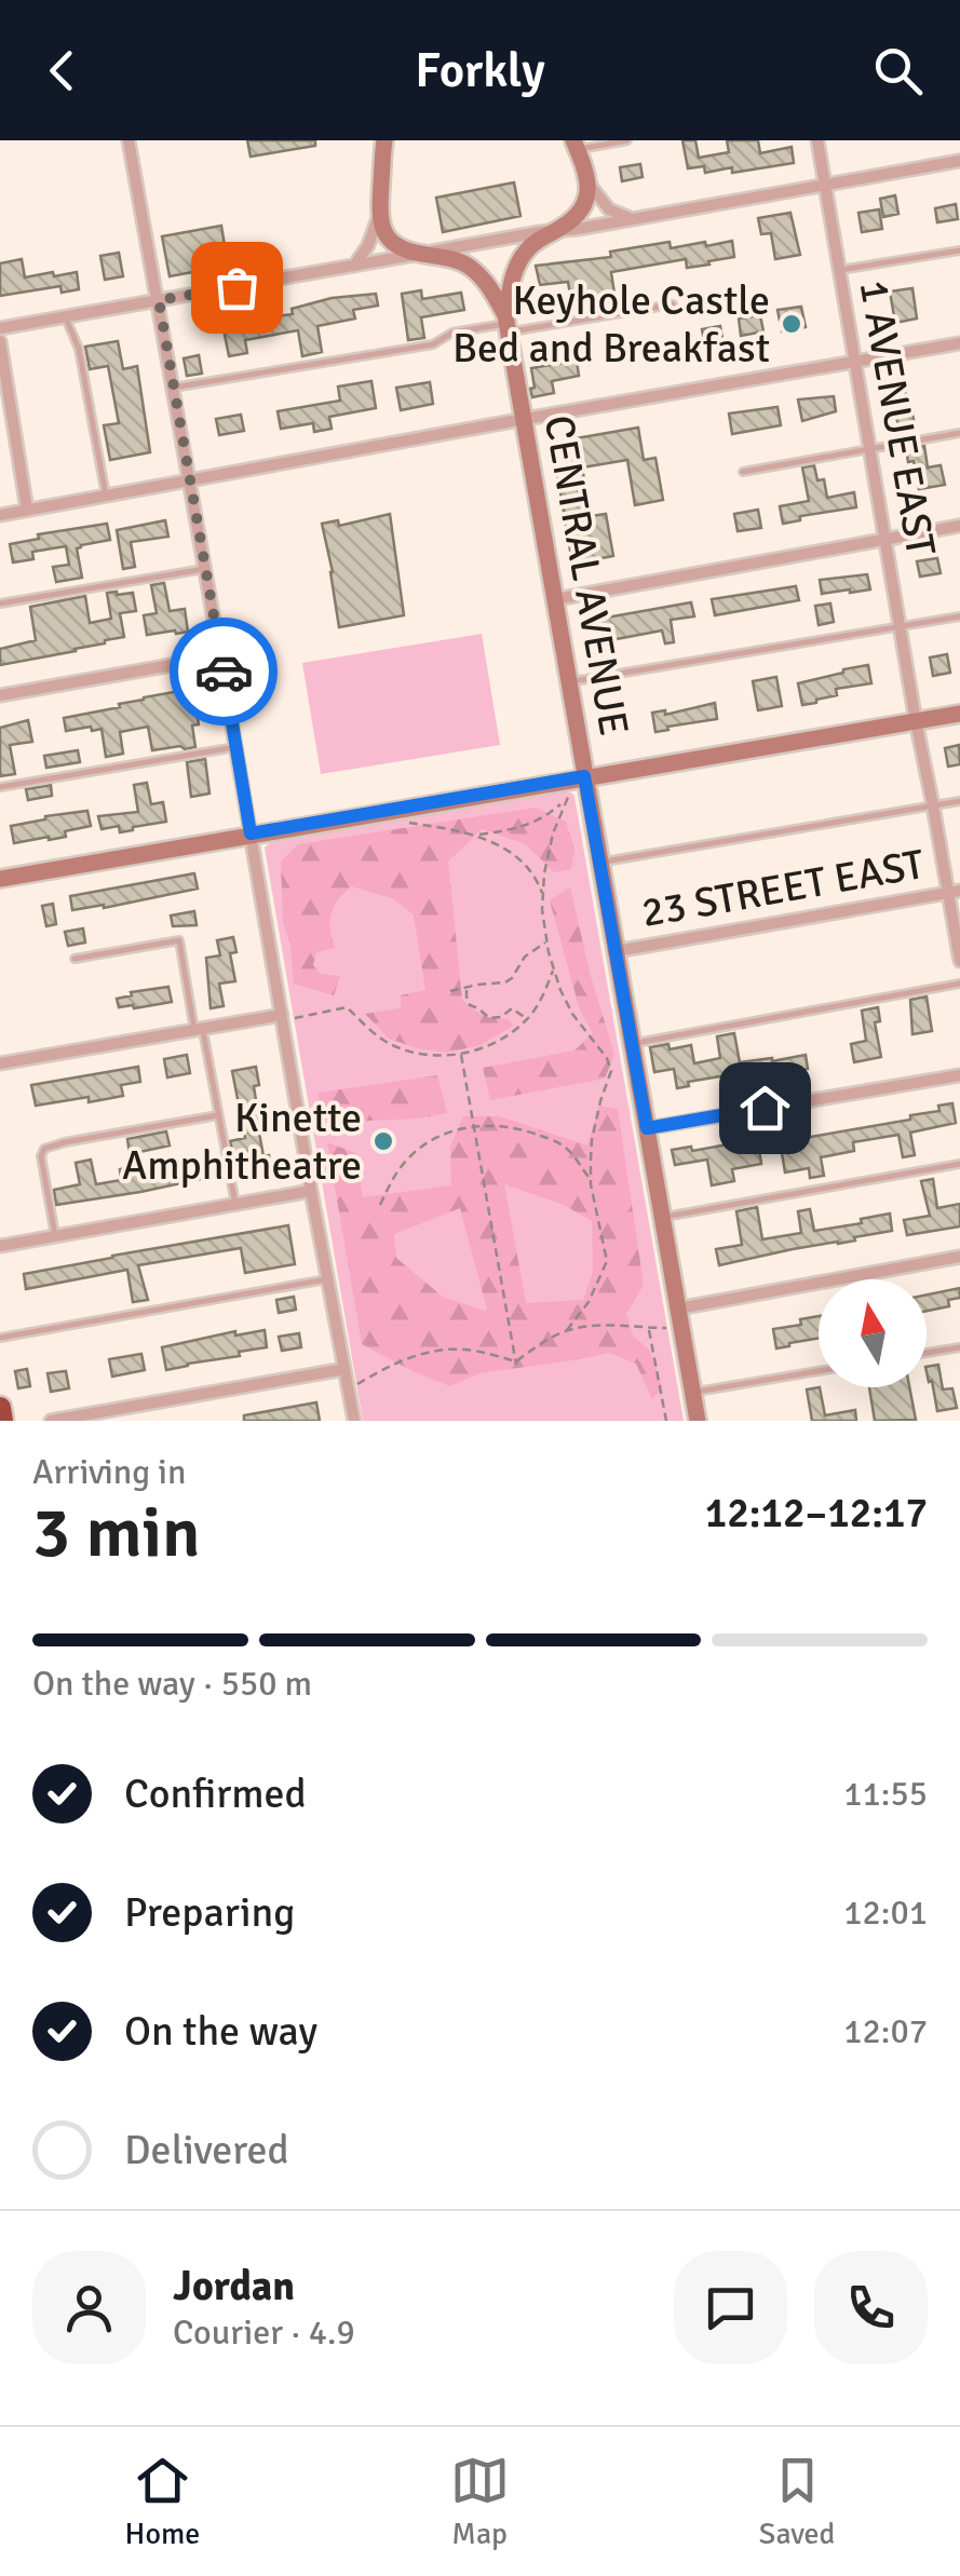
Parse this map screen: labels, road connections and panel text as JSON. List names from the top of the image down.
{
  "streets": {
    "street": ["1 AVENUE EAST", "CENTRAL AVENUE", "23 STREET EAST"]
  },
  "crossings": [
    ["1 AVENUE EAST", "23 STREET EAST"],
    ["CENTRAL AVENUE", "23 STREET EAST"]
  ],
  "places": ["Keyhole Castle Bed and Breakfast", "Kinette Amphitheatre"],
  "north": "top",
  "page": {
    "header": "Forkly",
    "heading": ["3 min", "Arriving in", "12:12–12:17"],
    "panel": ["Jordan", "Courier · 4.9"],
    "bar": "On the way · 550 m",
    "list": [
      ["Confirmed", "11:55"],
      ["Preparing", "12:01"],
      ["On the way", "12:07"],
      "Delivered"
    ],
    "tabs": ["Home", "Map", "Saved"]
  }
}
